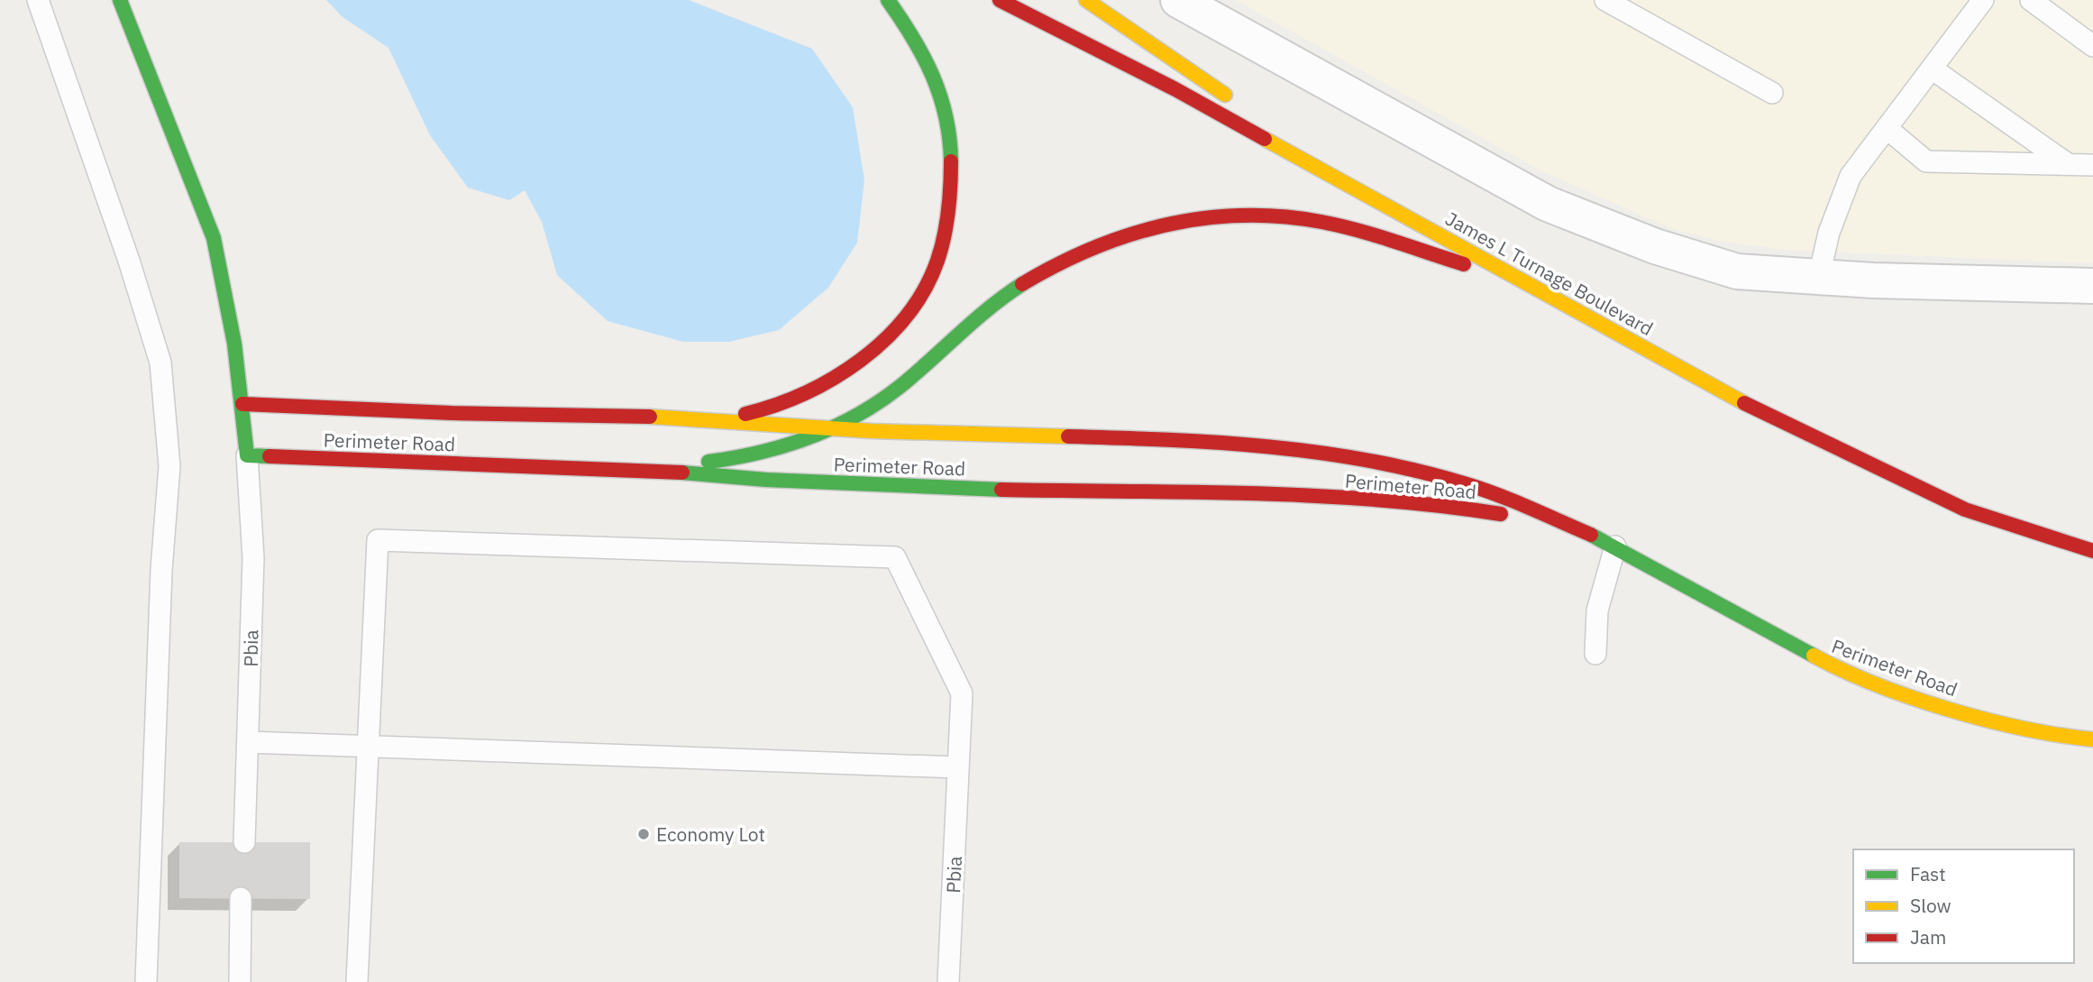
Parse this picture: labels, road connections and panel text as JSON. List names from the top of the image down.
{
  "streets": {
    "street": ["James L Turnage Boulevard", "Perimeter Road"],
    "lane": ["Pbia"]
  },
  "crossings": [
    ["Perimeter Road", "Pbia"]
  ],
  "places": ["Economy Lot"],
  "legend": ["Fast", "Slow", "Jam"]
}
